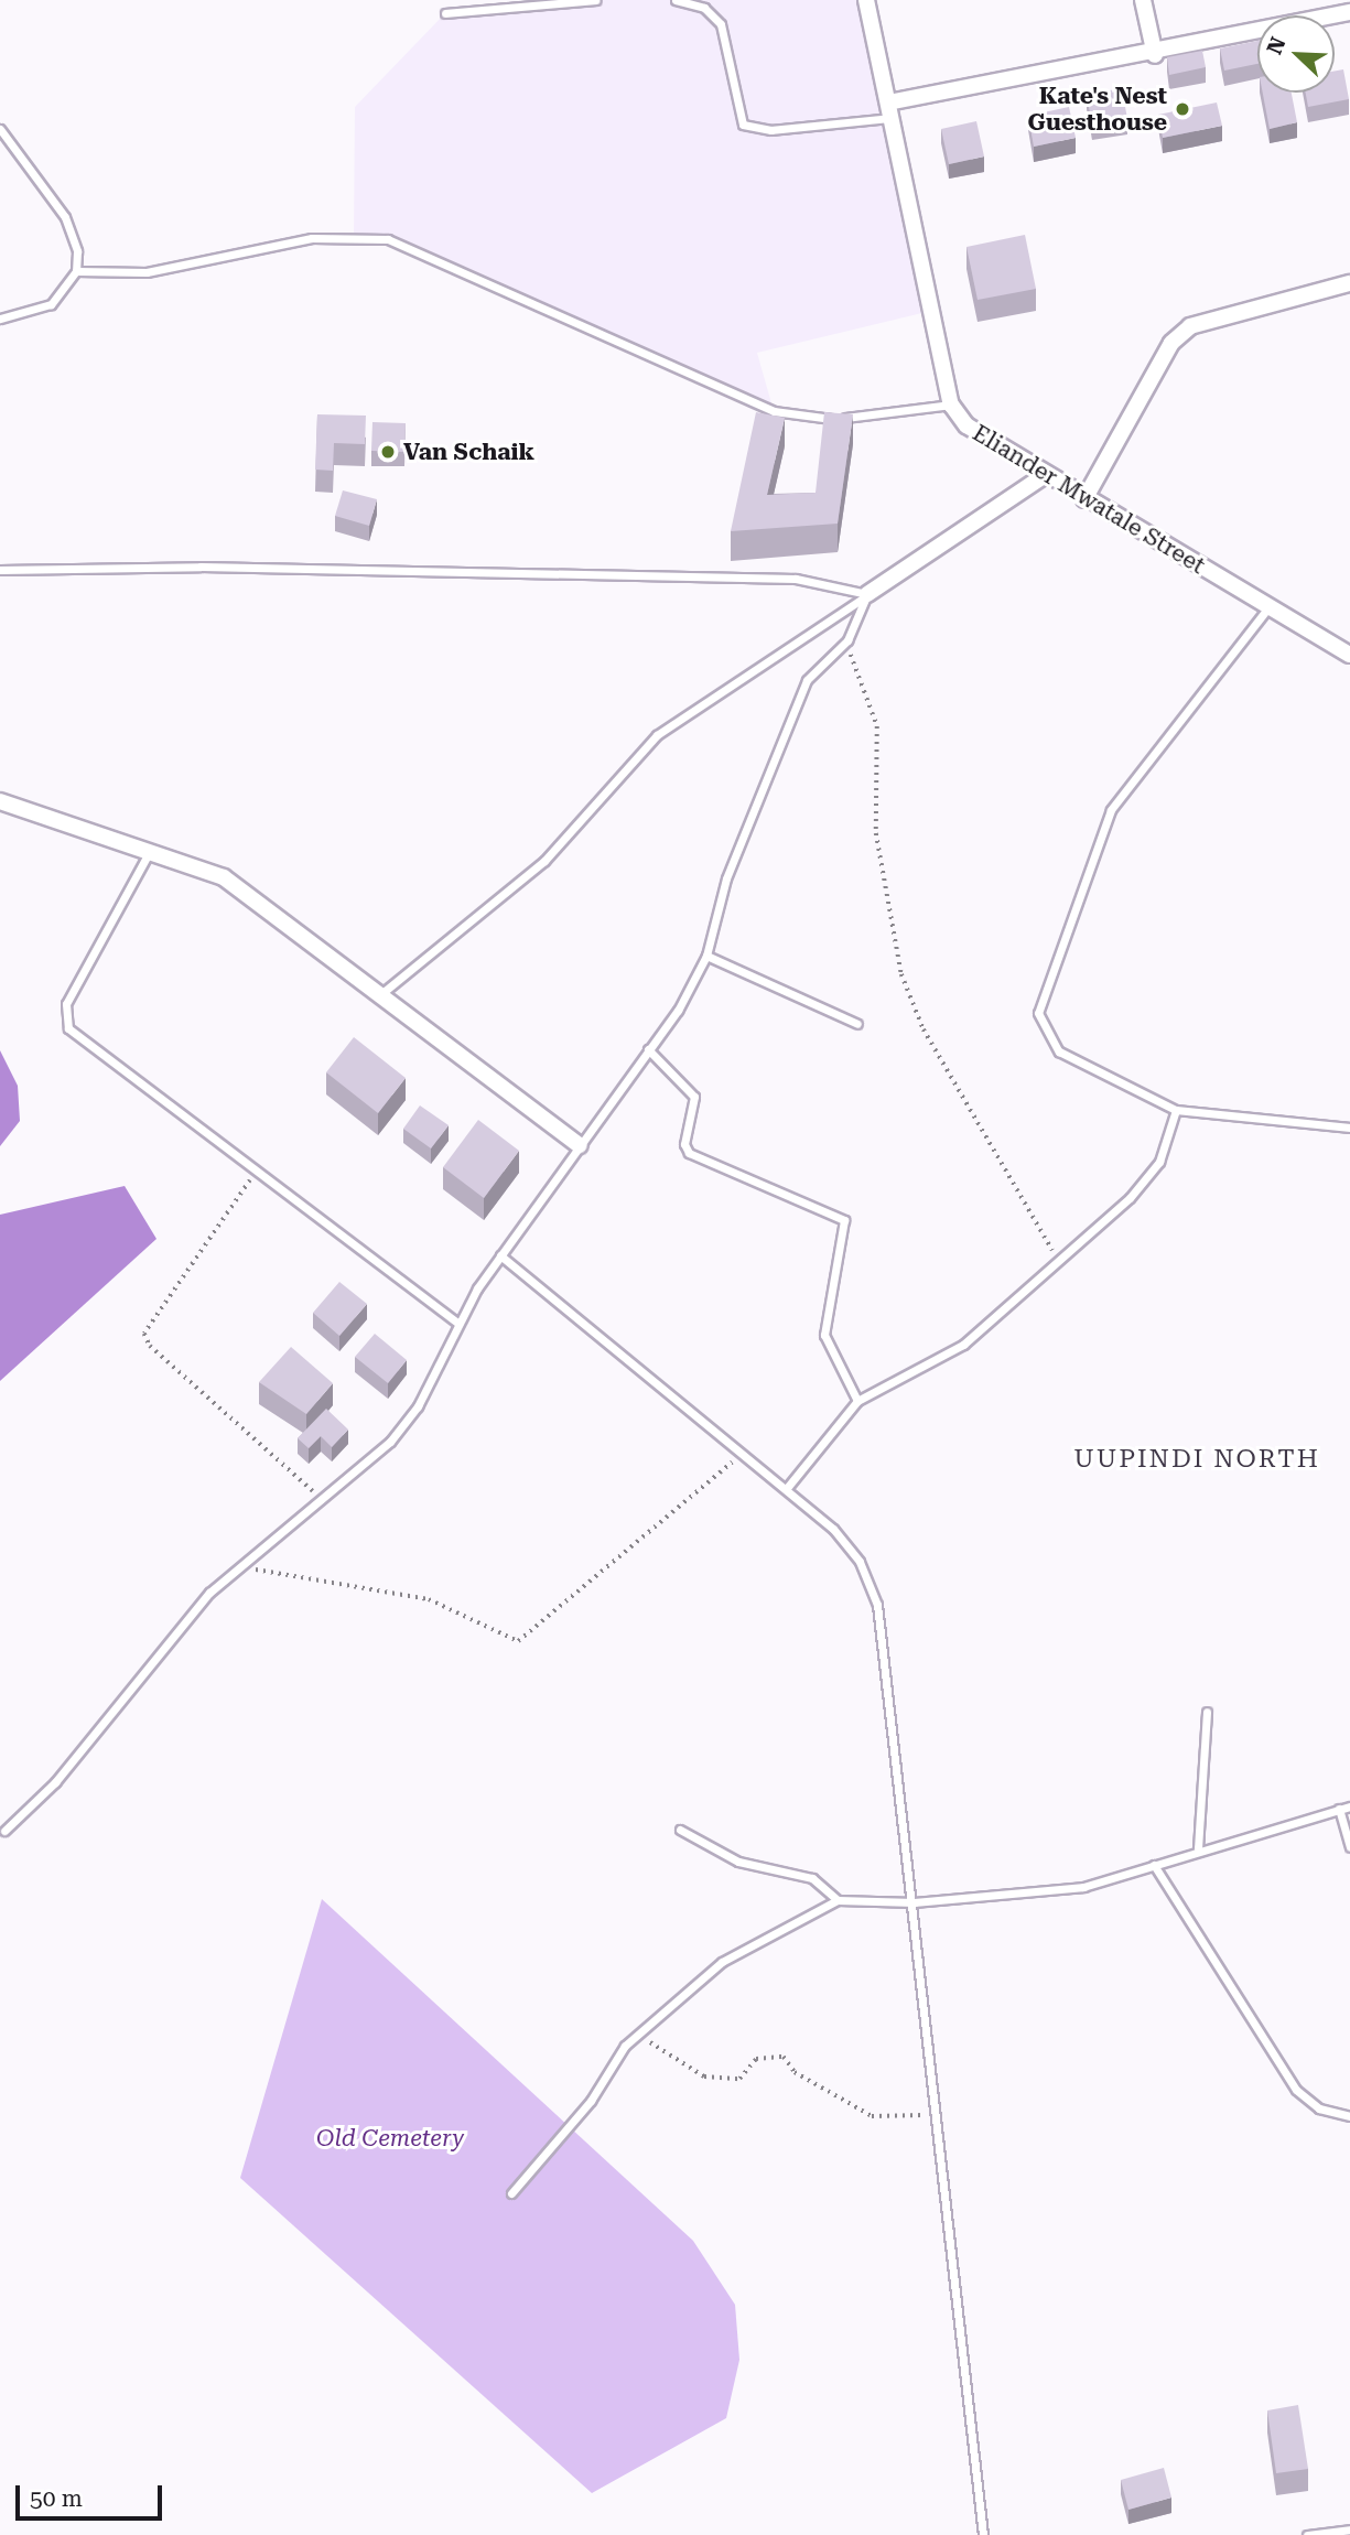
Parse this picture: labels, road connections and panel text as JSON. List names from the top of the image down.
{
  "streets": {
    "street": ["Eliander Mwatale Street"]
  },
  "districts": ["UUPINDI NORTH"],
  "parks": ["Old Cemetery"],
  "places": ["Kate's Nest Guesthouse", "Van Schaik"],
  "scale_bar": "50 m",
  "north": "top left"
}
